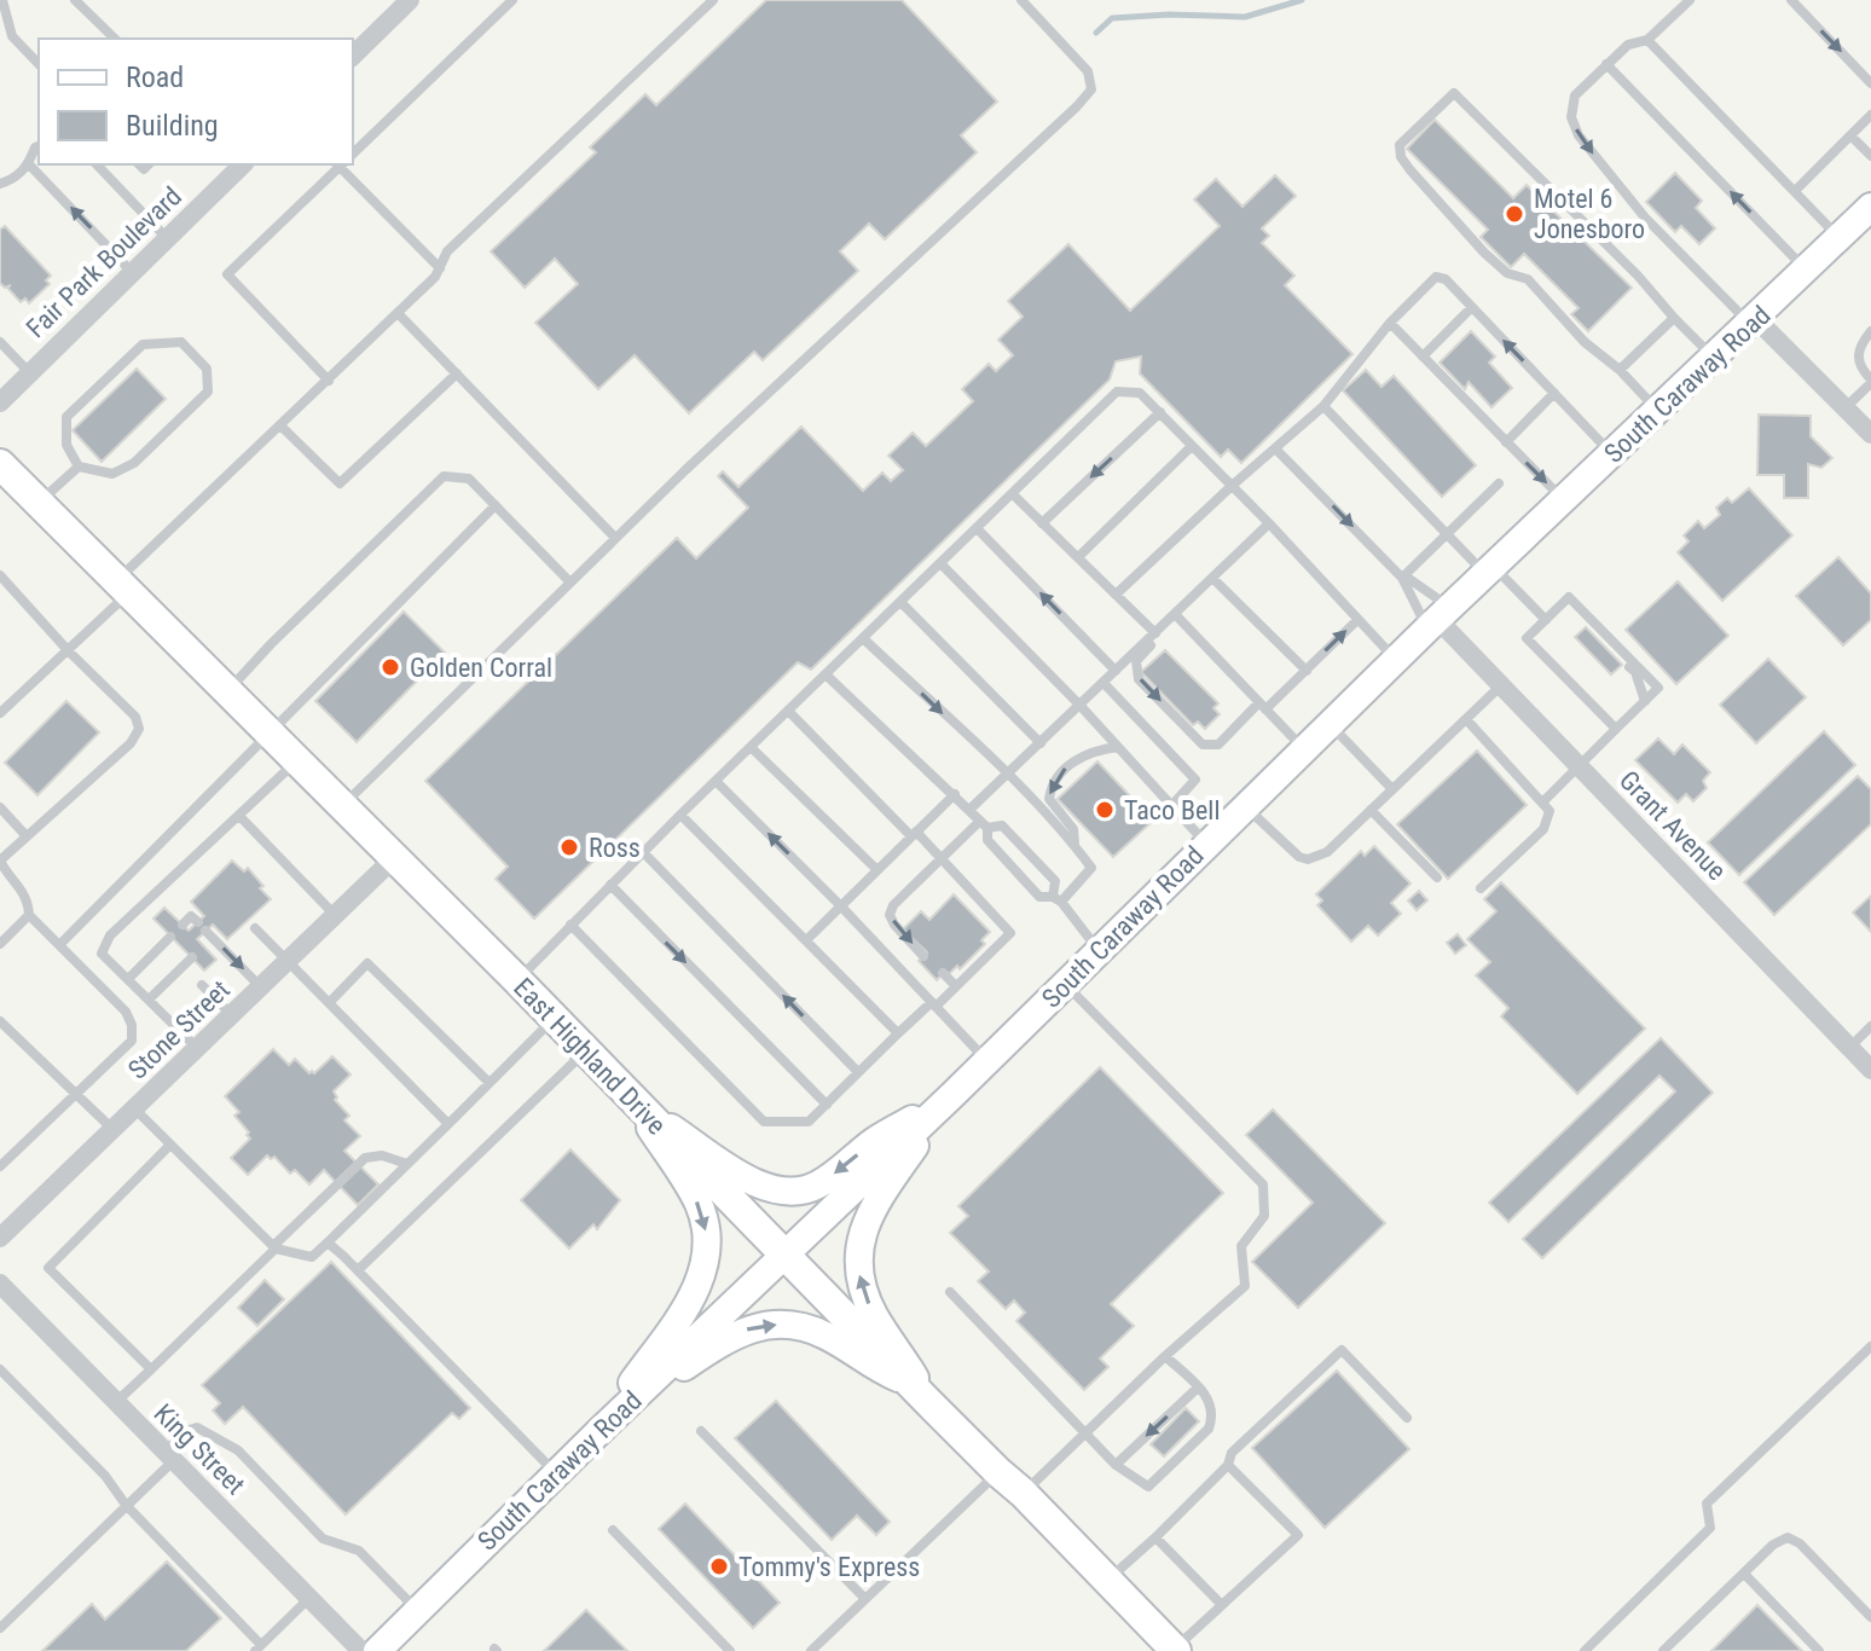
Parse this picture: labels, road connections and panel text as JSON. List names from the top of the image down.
{
  "streets": {
    "main road": ["South Caraway Road", "East Highland Drive"],
    "street": [
      "Fair Park Boulevard",
      "Grant Avenue",
      "Stone Street",
      "King Street"
    ]
  },
  "crossings": [
    ["South Caraway Road", "Grant Avenue"],
    ["South Caraway Road", "East Highland Drive"],
    ["Stone Street", "East Highland Drive"]
  ],
  "places": [
    "Motel 6 Jonesboro",
    "Golden Corral",
    "Taco Bell",
    "Ross",
    "Tommy's Express"
  ],
  "legend": ["Road", "Building"]
}
